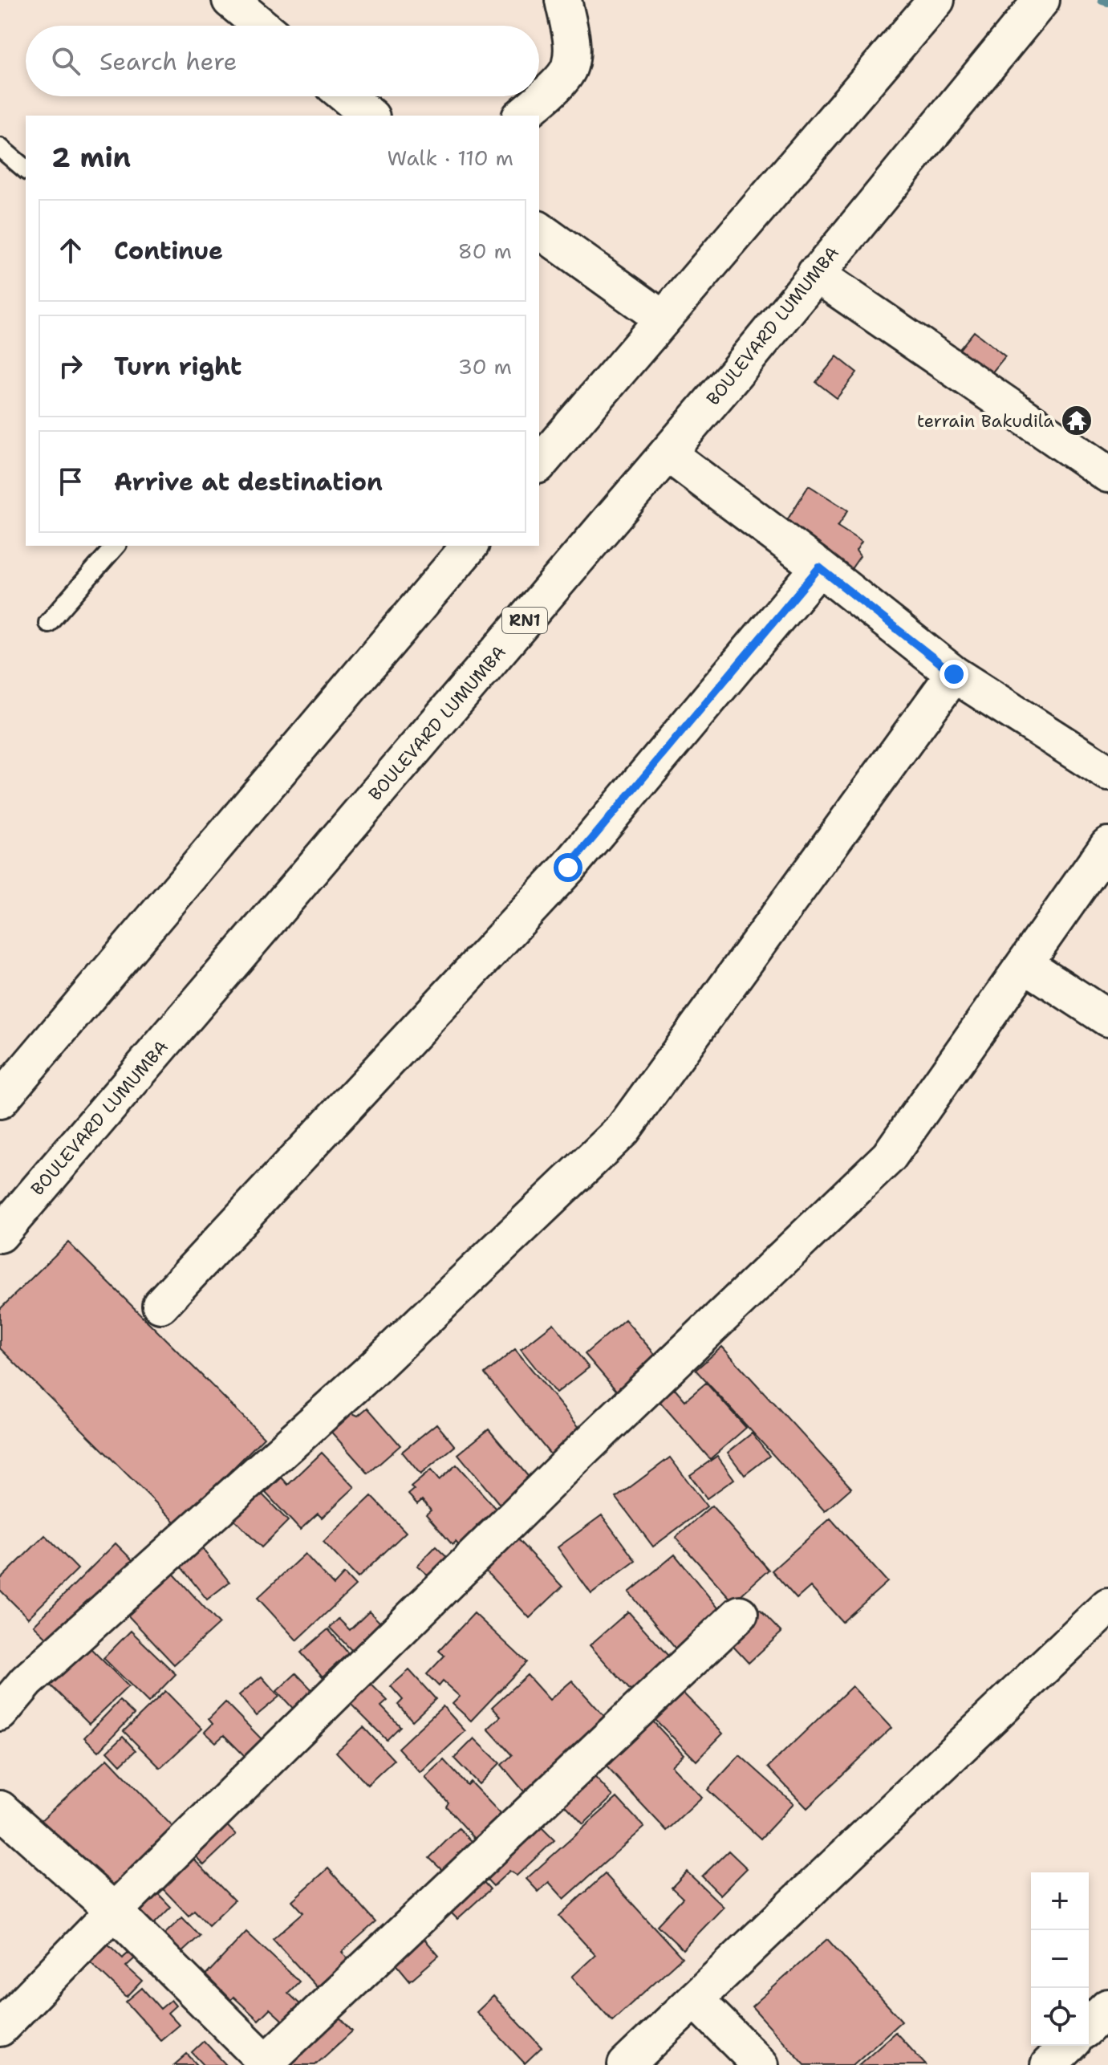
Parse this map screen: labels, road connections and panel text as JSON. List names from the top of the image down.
{
  "streets": {
    "main road": ["BOULEVARD LUMUMBA", "RN1"]
  },
  "places": {
    "temple": ["terrain Bakudila"]
  },
  "page": {
    "search": "Search here",
    "heading": ["2 min", "Walk · 110 m"],
    "list": [
      ["Continue", "80 m"],
      ["Turn right", "30 m"],
      "Arrive at destination"
    ],
    "map_buttons": ["+", "−"]
  }
}
